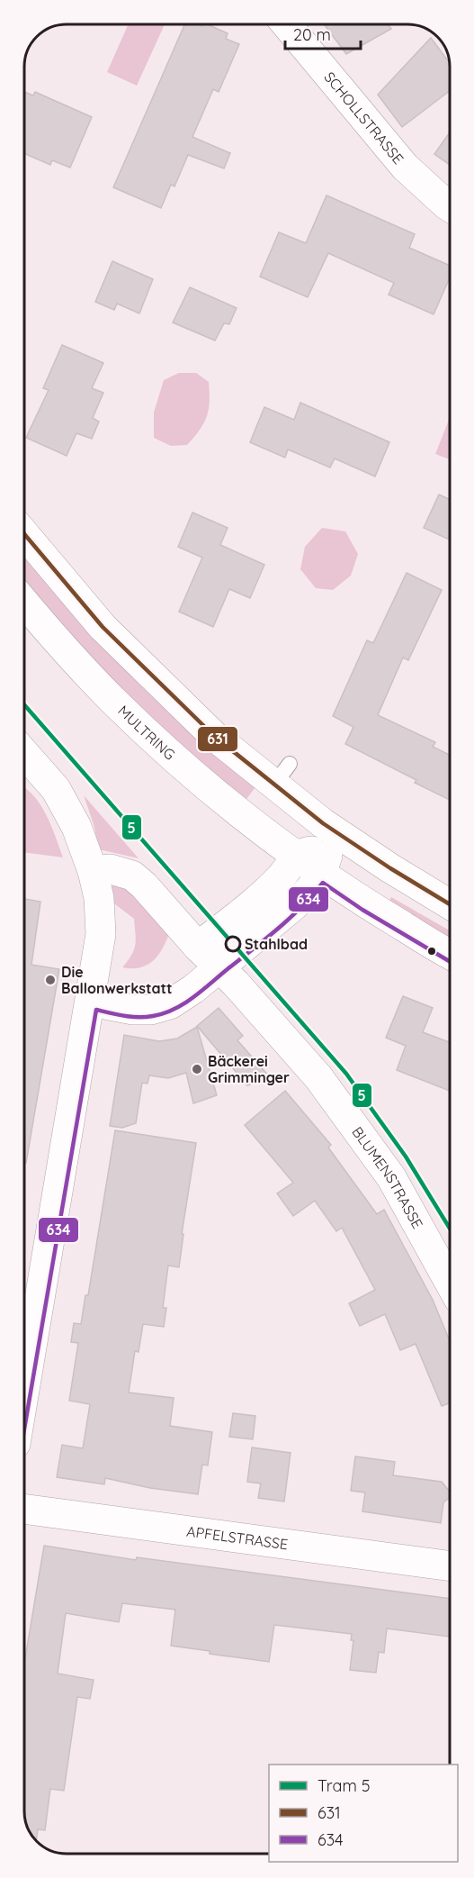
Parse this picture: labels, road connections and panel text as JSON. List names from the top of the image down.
{
  "streets": {
    "street": [
      "SCHOLLSTRASSE",
      "MULTRING",
      "BLUMENSTRASSE",
      "APFELSTRASSE"
    ]
  },
  "places": ["Stahlbad", "Die Ballonwerkstatt", "Bäckerei Grimminger"],
  "lines": ["transit line 631", "tram line 5", "transit line 634"],
  "legend": ["Tram 5", "631", "634"],
  "scale_bar": "20 m"
}
